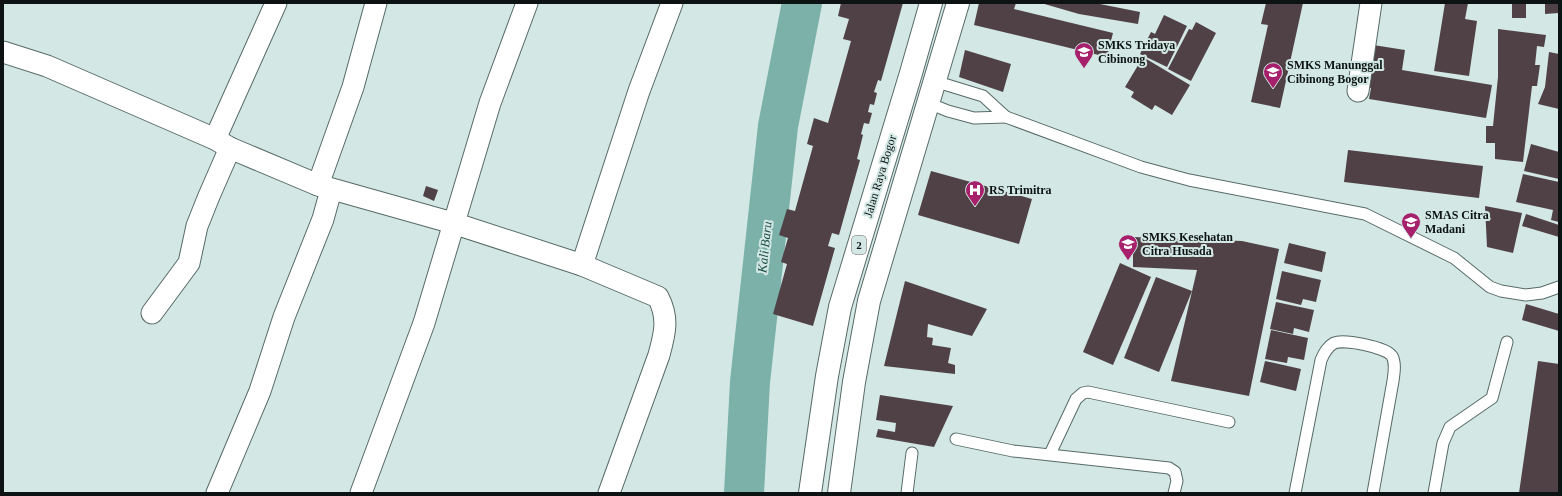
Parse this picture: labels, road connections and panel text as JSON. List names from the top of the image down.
{
  "streets": {
    "highway": ["Jalan Raya Bogor", "2"]
  },
  "water": ["Kali Baru"],
  "places": {
    "school or university": [
      "SMKS Tridaya Cibinong",
      "SMKS Manunggal Cibinong Bogor",
      "SMAS Citra Madani",
      "SMKS Kesehatan Citra Husada"
    ],
    "hospital": ["RS Trimitra"]
  }
}
